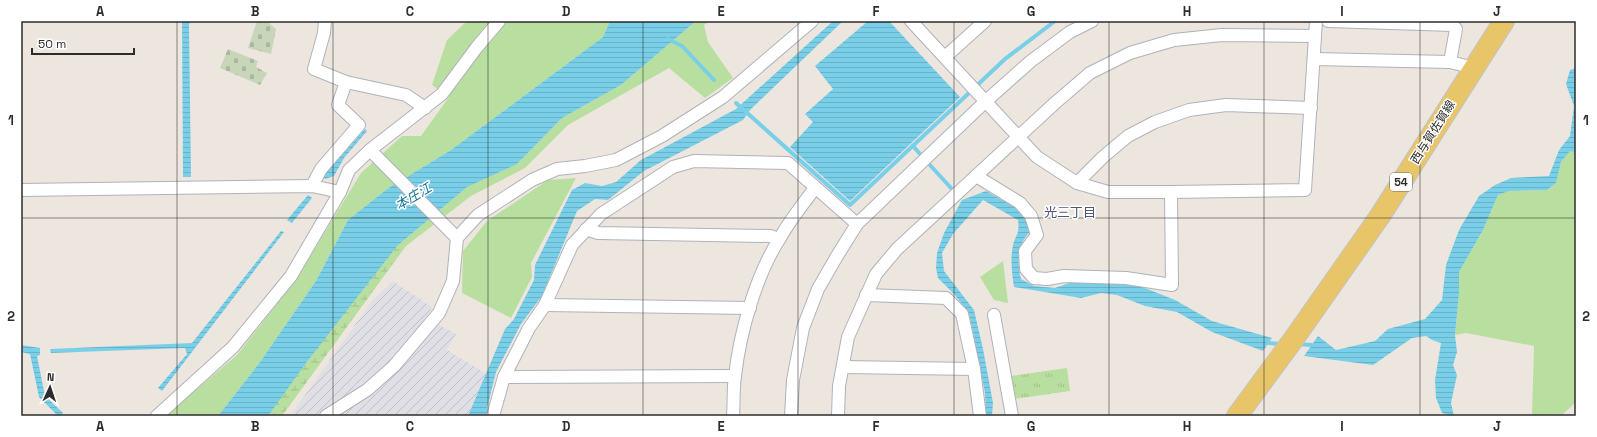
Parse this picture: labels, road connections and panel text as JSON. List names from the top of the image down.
{
  "streets": {
    "main road": ["西与賀佐賀線", "54"]
  },
  "districts": ["光三丁目"],
  "water": ["本庄江"],
  "scale_bar": "50 m",
  "north": "top",
  "grid": {
    "columns": [
      "A",
      "B",
      "C",
      "D",
      "E",
      "F",
      "G",
      "H",
      "I",
      "J"
    ],
    "rows": ["1", "2"]
  }
}
